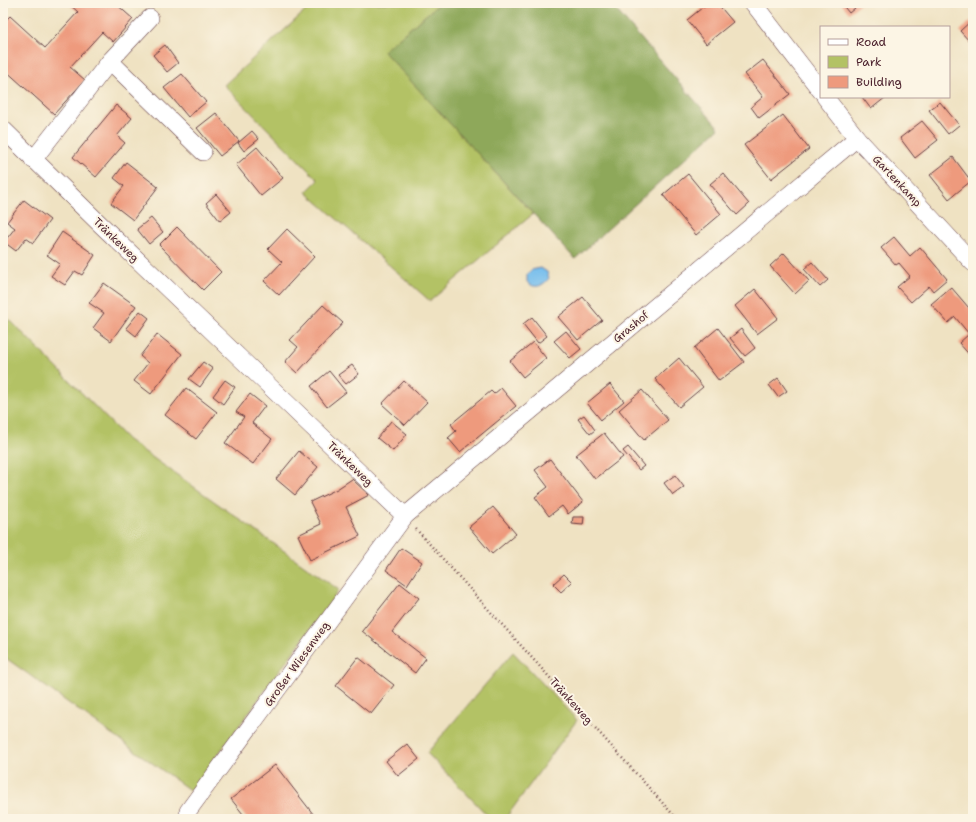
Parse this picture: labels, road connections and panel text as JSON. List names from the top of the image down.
{
  "streets": {
    "street": [
      "Gartenkamp",
      "Tränkeweg",
      "Grashof",
      "Großer Wiesenweg"
    ]
  },
  "crossings": [
    ["Gartenkamp", "Grashof"],
    ["Tränkeweg", "Grashof"],
    ["Tränkeweg", "Großer Wiesenweg"],
    ["Grashof", "Großer Wiesenweg"]
  ],
  "legend": ["Road", "Park", "Building"]
}
